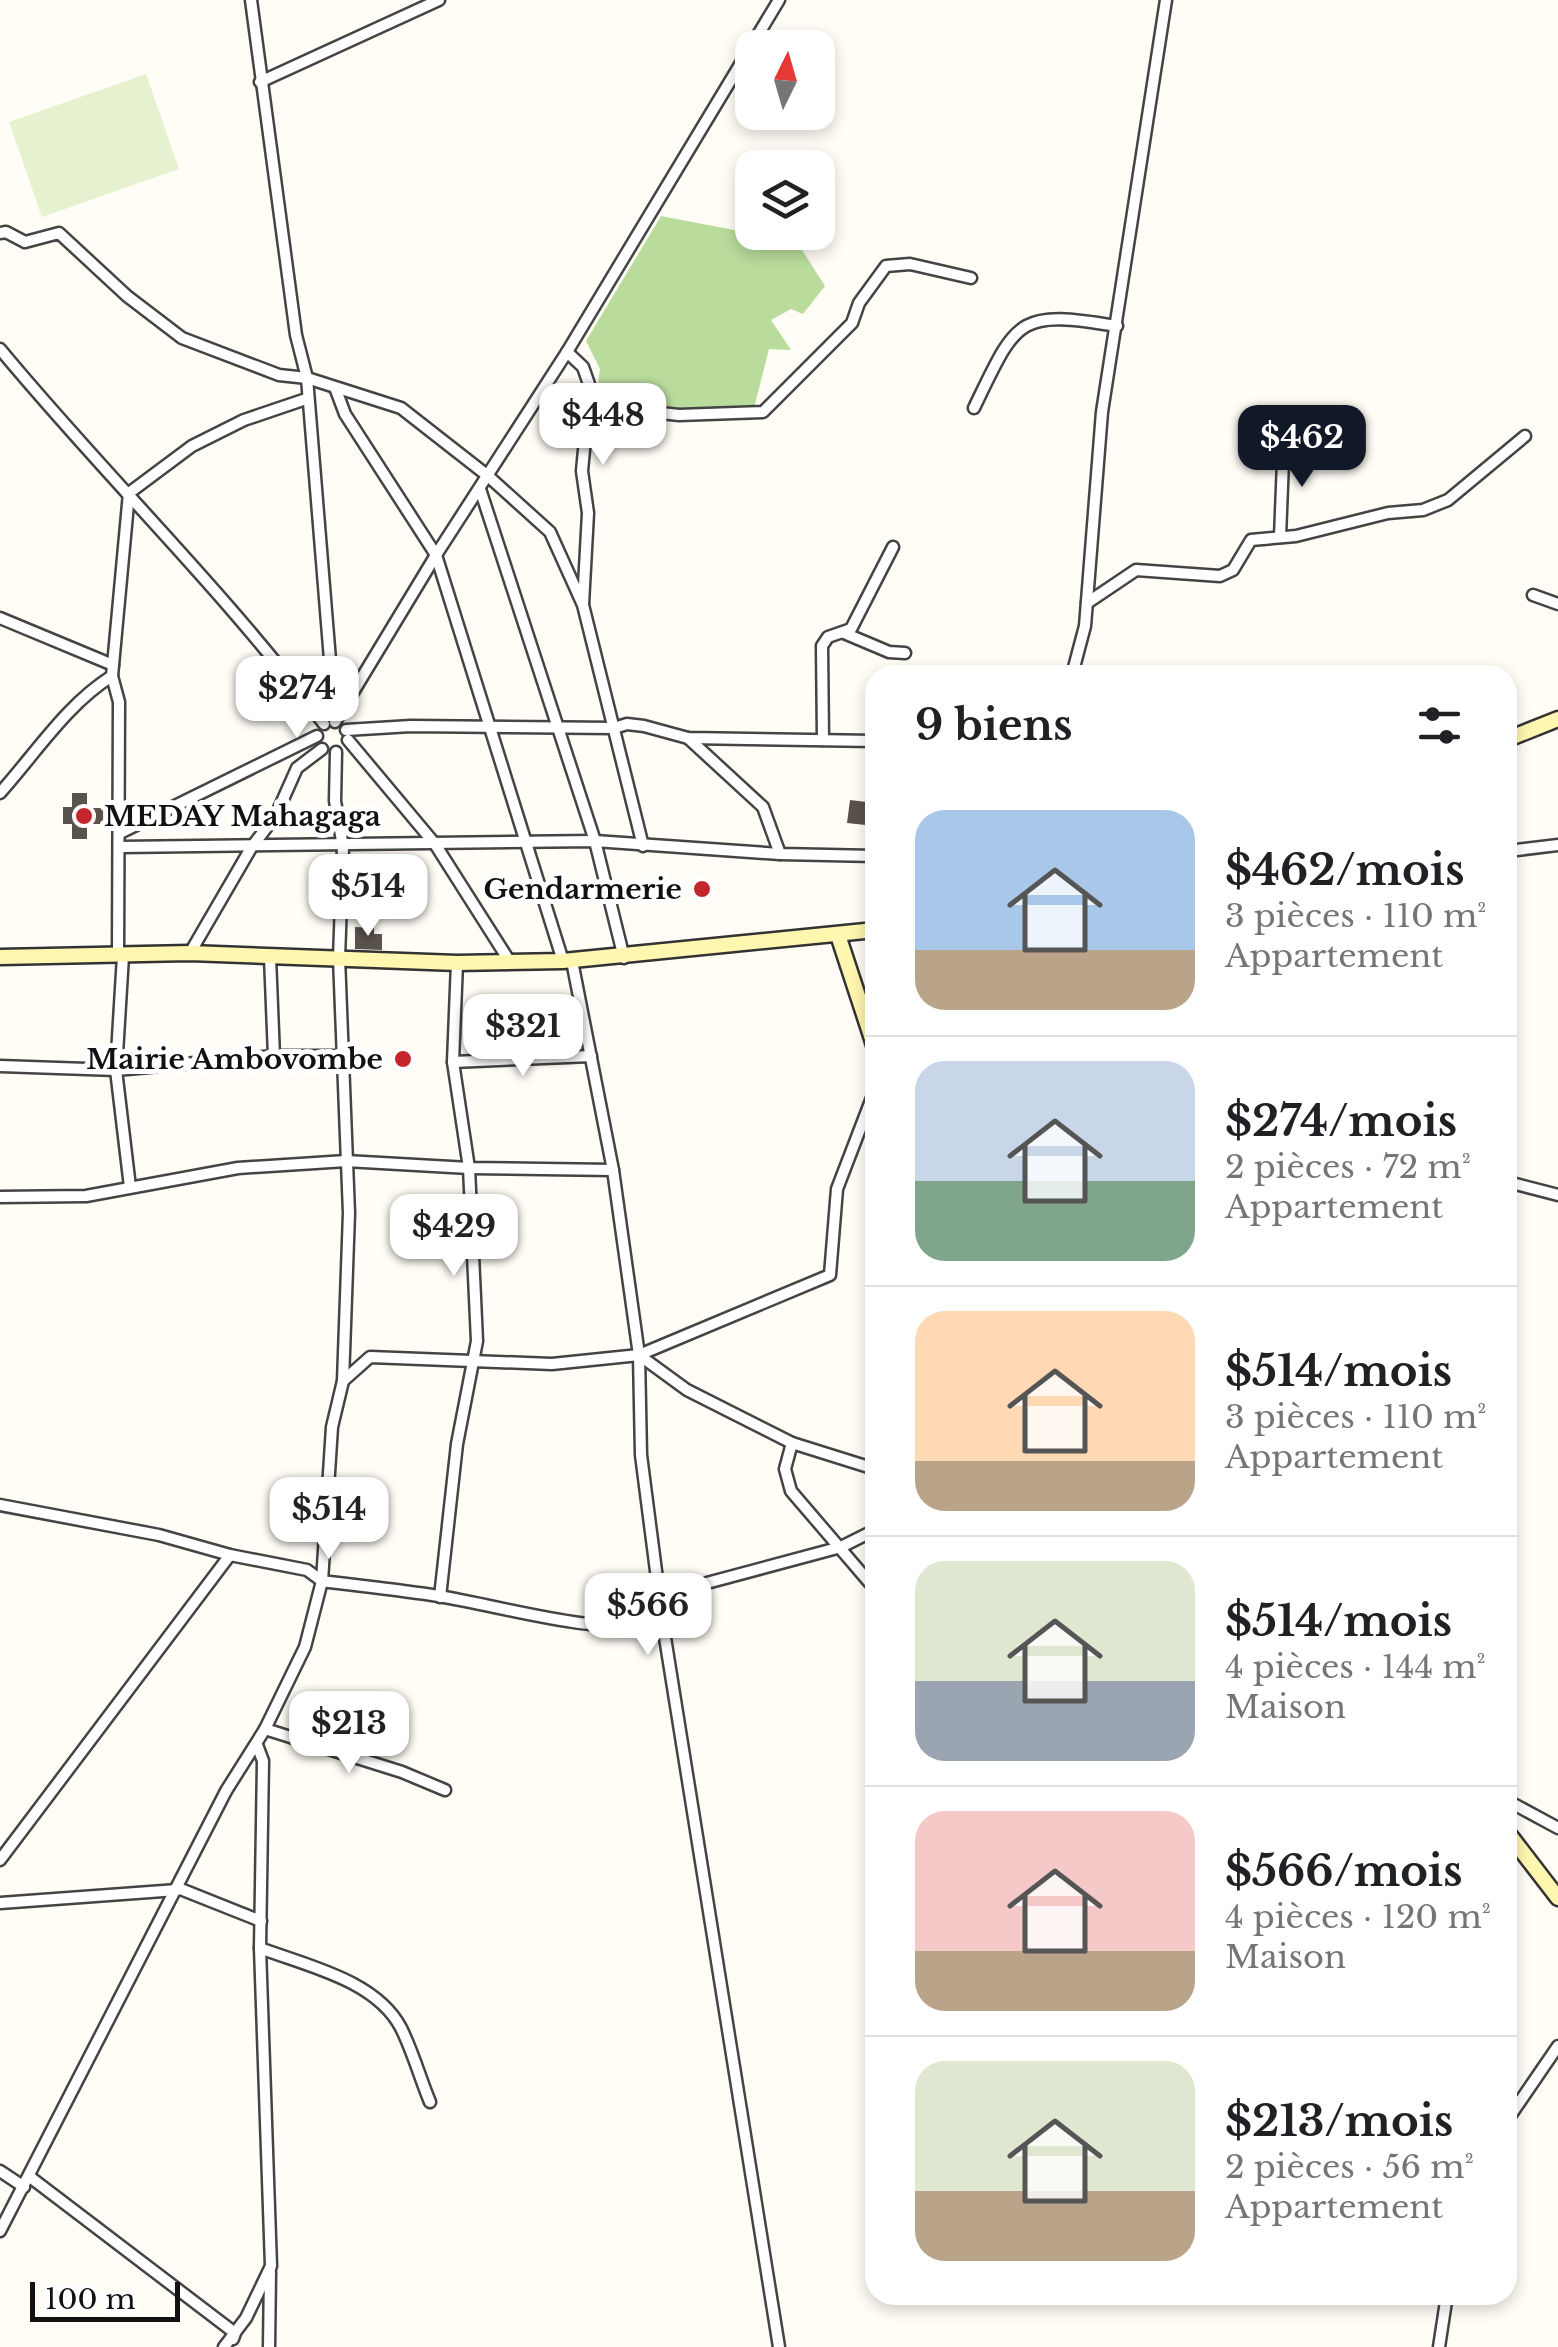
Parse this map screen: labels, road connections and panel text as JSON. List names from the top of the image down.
{
  "places": ["MEDAY Mahagaga", "Gendarmerie", "Mairie Ambovombe"],
  "scale_bar": "100 m",
  "north": "top",
  "page": {
    "price": [
      "$448",
      "$462",
      "$274",
      "$514",
      "$321",
      "$429",
      "$514",
      "$566",
      "$213"
    ],
    "heading": "9 biens",
    "list": [
      {
        "name": "$462/mois",
        "note": "3 pièces · 110 m² · Appartement"
      },
      {
        "name": "$274/mois",
        "note": "2 pièces · 72 m² · Appartement"
      },
      {
        "name": "$514/mois",
        "note": "3 pièces · 110 m² · Appartement"
      },
      {
        "name": "$514/mois",
        "note": "4 pièces · 144 m² · Maison"
      },
      {
        "name": "$566/mois",
        "note": "4 pièces · 120 m² · Maison"
      },
      {
        "name": "$213/mois",
        "note": "2 pièces · 56 m² · Appartement"
      }
    ],
    "scale": "100 m"
  }
}
